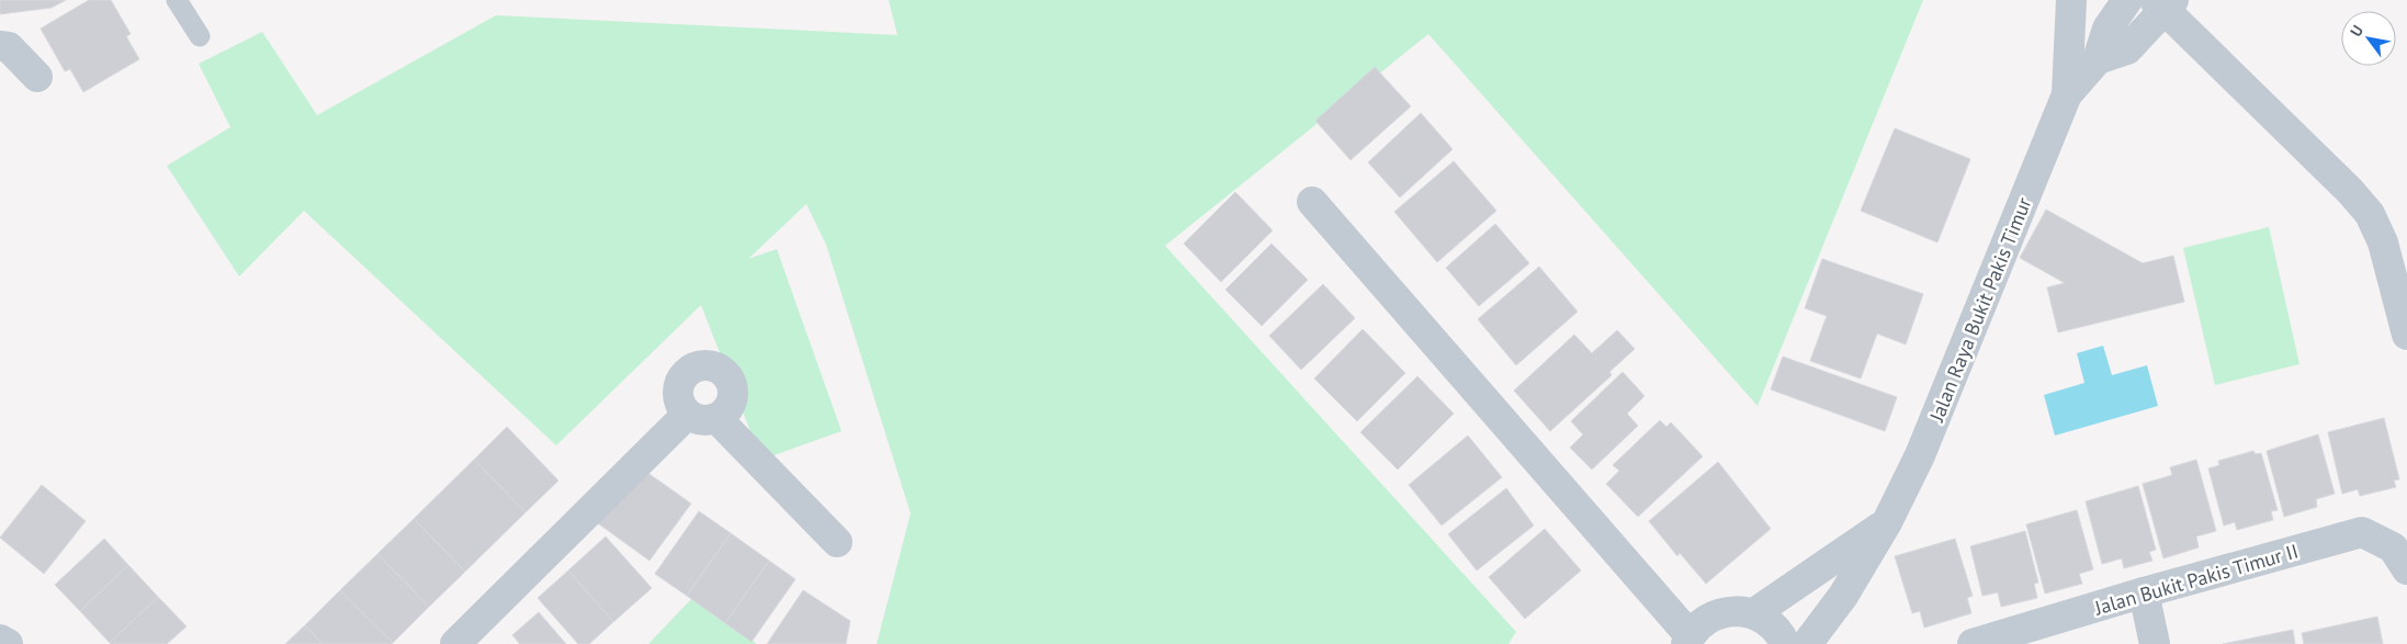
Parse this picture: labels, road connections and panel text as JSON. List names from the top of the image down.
{
  "streets": {
    "street": ["Jalan Raya Bukit Pakis Timur", "Jalan Bukit Pakis Timur II"]
  },
  "north": "top left"
}
